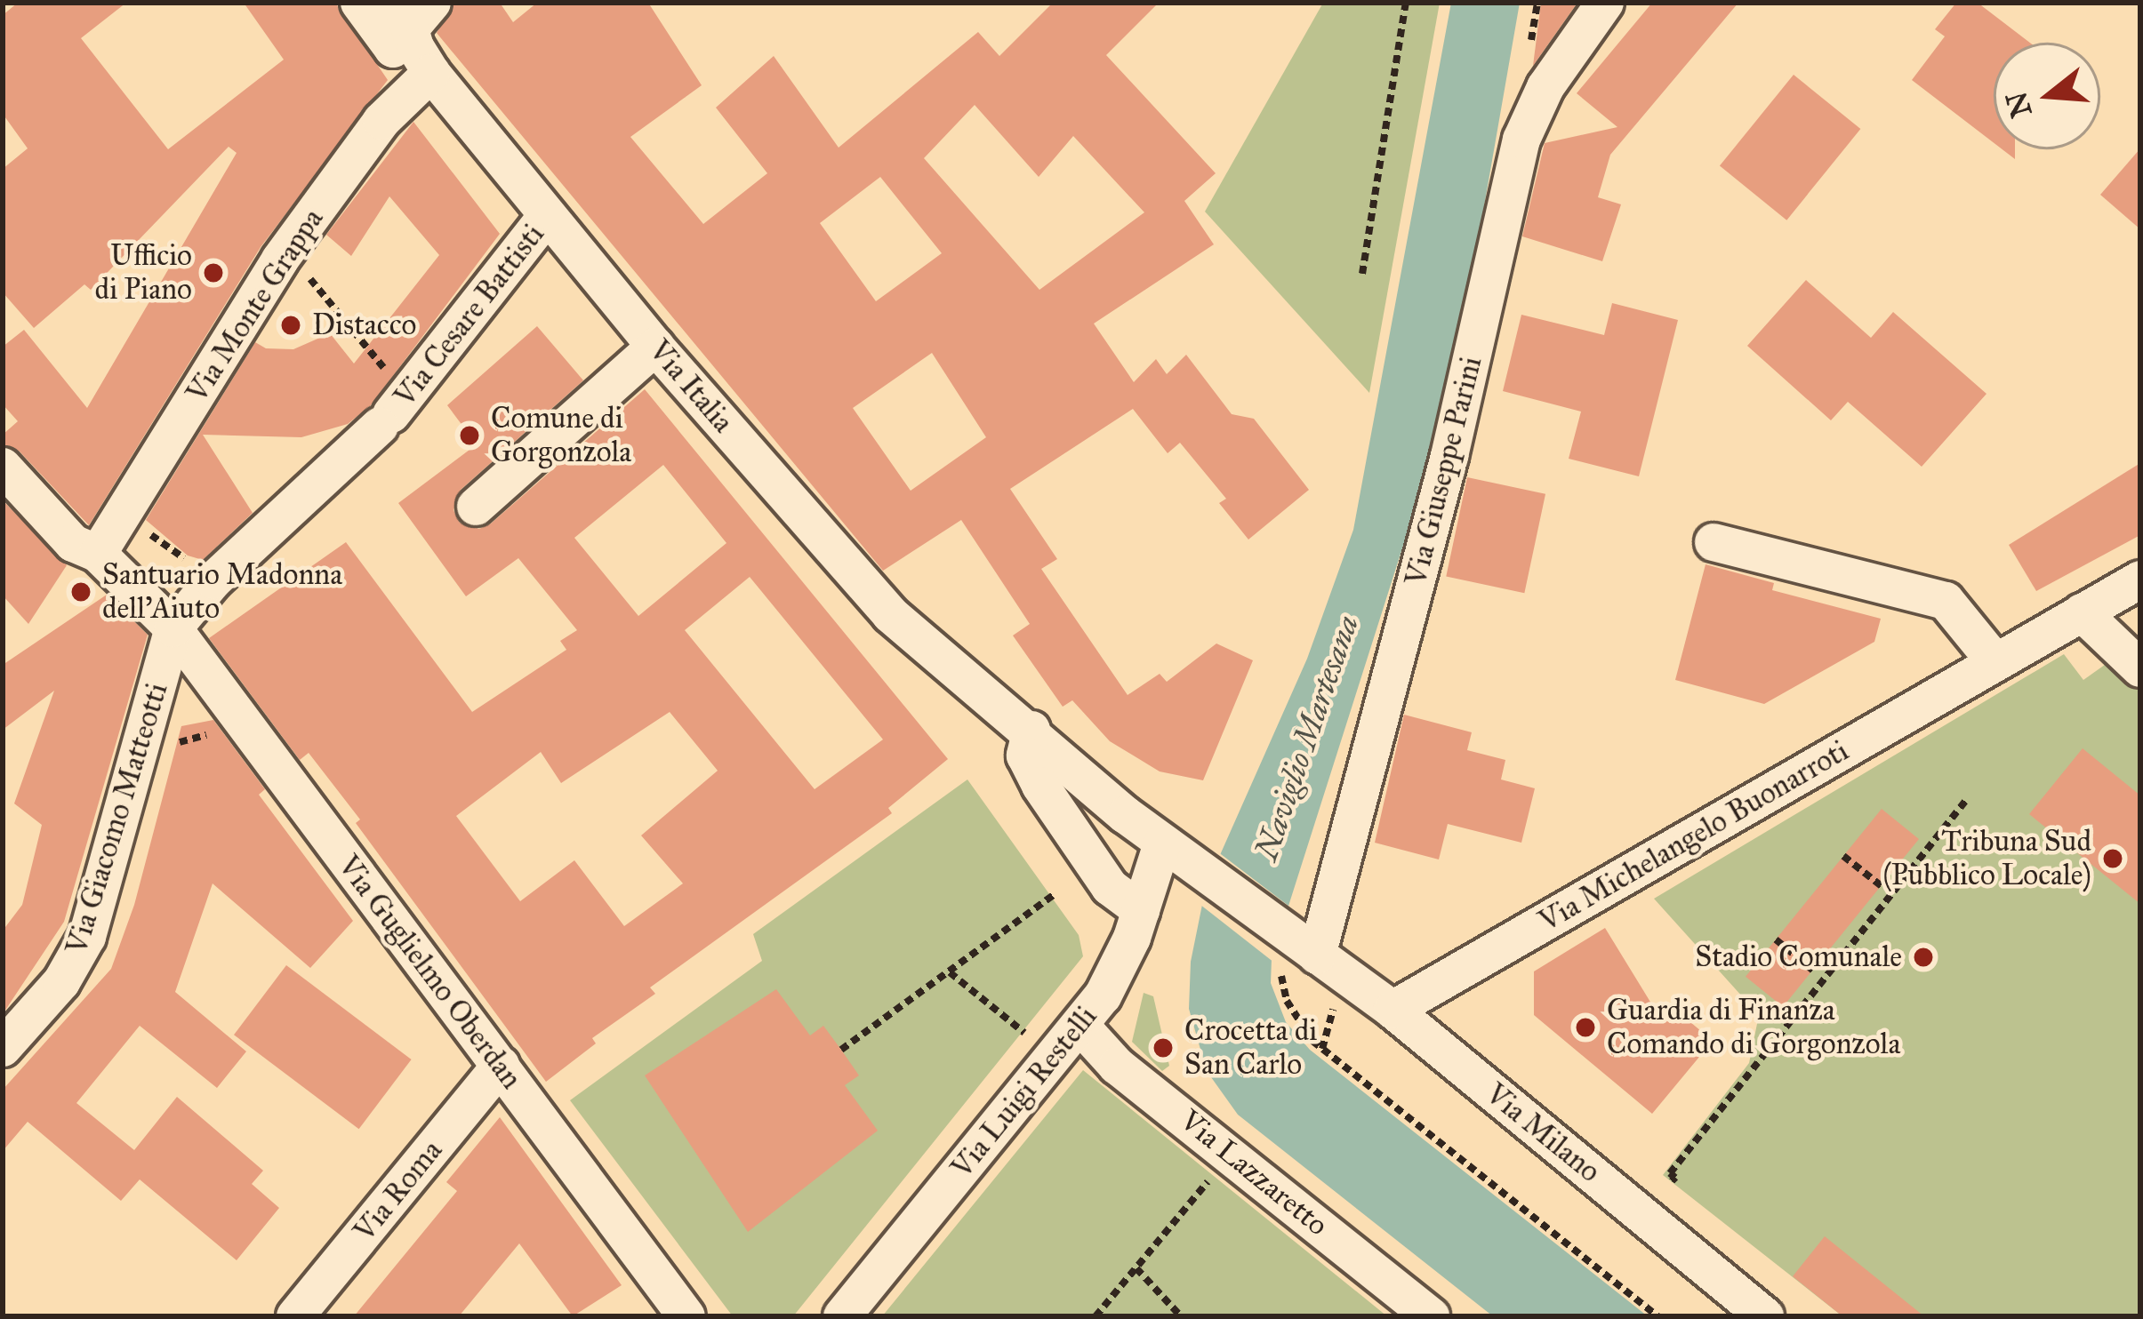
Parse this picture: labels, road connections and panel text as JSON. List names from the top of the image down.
{
  "streets": {
    "street": [
      "Via Monte Grappa",
      "Via Cesare Battisti",
      "Via Italia",
      "Via Giuseppe Parini",
      "Via Giacomo Matteotti",
      "Via Michelangelo Buonarroti",
      "Via Guglielmo Oberdan",
      "Via Luigi Restelli",
      "Via Milano",
      "Via Lazzaretto",
      "Via Roma"
    ]
  },
  "crossings": [
    ["Via Monte Grappa", "Via Italia"],
    ["Via Monte Grappa", "Via Guglielmo Oberdan"],
    ["Via Cesare Battisti", "Via Italia"],
    ["Via Cesare Battisti", "Via Giacomo Matteotti"],
    ["Via Cesare Battisti", "Via Guglielmo Oberdan"],
    ["Via Italia", "Via Luigi Restelli"],
    ["Via Italia", "Via Milano"],
    ["Via Giuseppe Parini", "Via Milano"],
    ["Via Giacomo Matteotti", "Via Guglielmo Oberdan"],
    ["Via Michelangelo Buonarroti", "Via Milano"],
    ["Via Guglielmo Oberdan", "Via Roma"],
    ["Via Luigi Restelli", "Via Lazzaretto"]
  ],
  "water": ["Naviglio Martesana"],
  "places": [
    "Ufficio di Piano",
    "Distacco",
    "Comune di Gorgonzola",
    "Santuario Madonna dell'Aiuto",
    "Tribuna Sud (Pubblico Locale)",
    "Stadio Comunale",
    "Guardia di Finanza Comando di Gorgonzola",
    "Crocetta di San Carlo"
  ],
  "north": "left"
}
